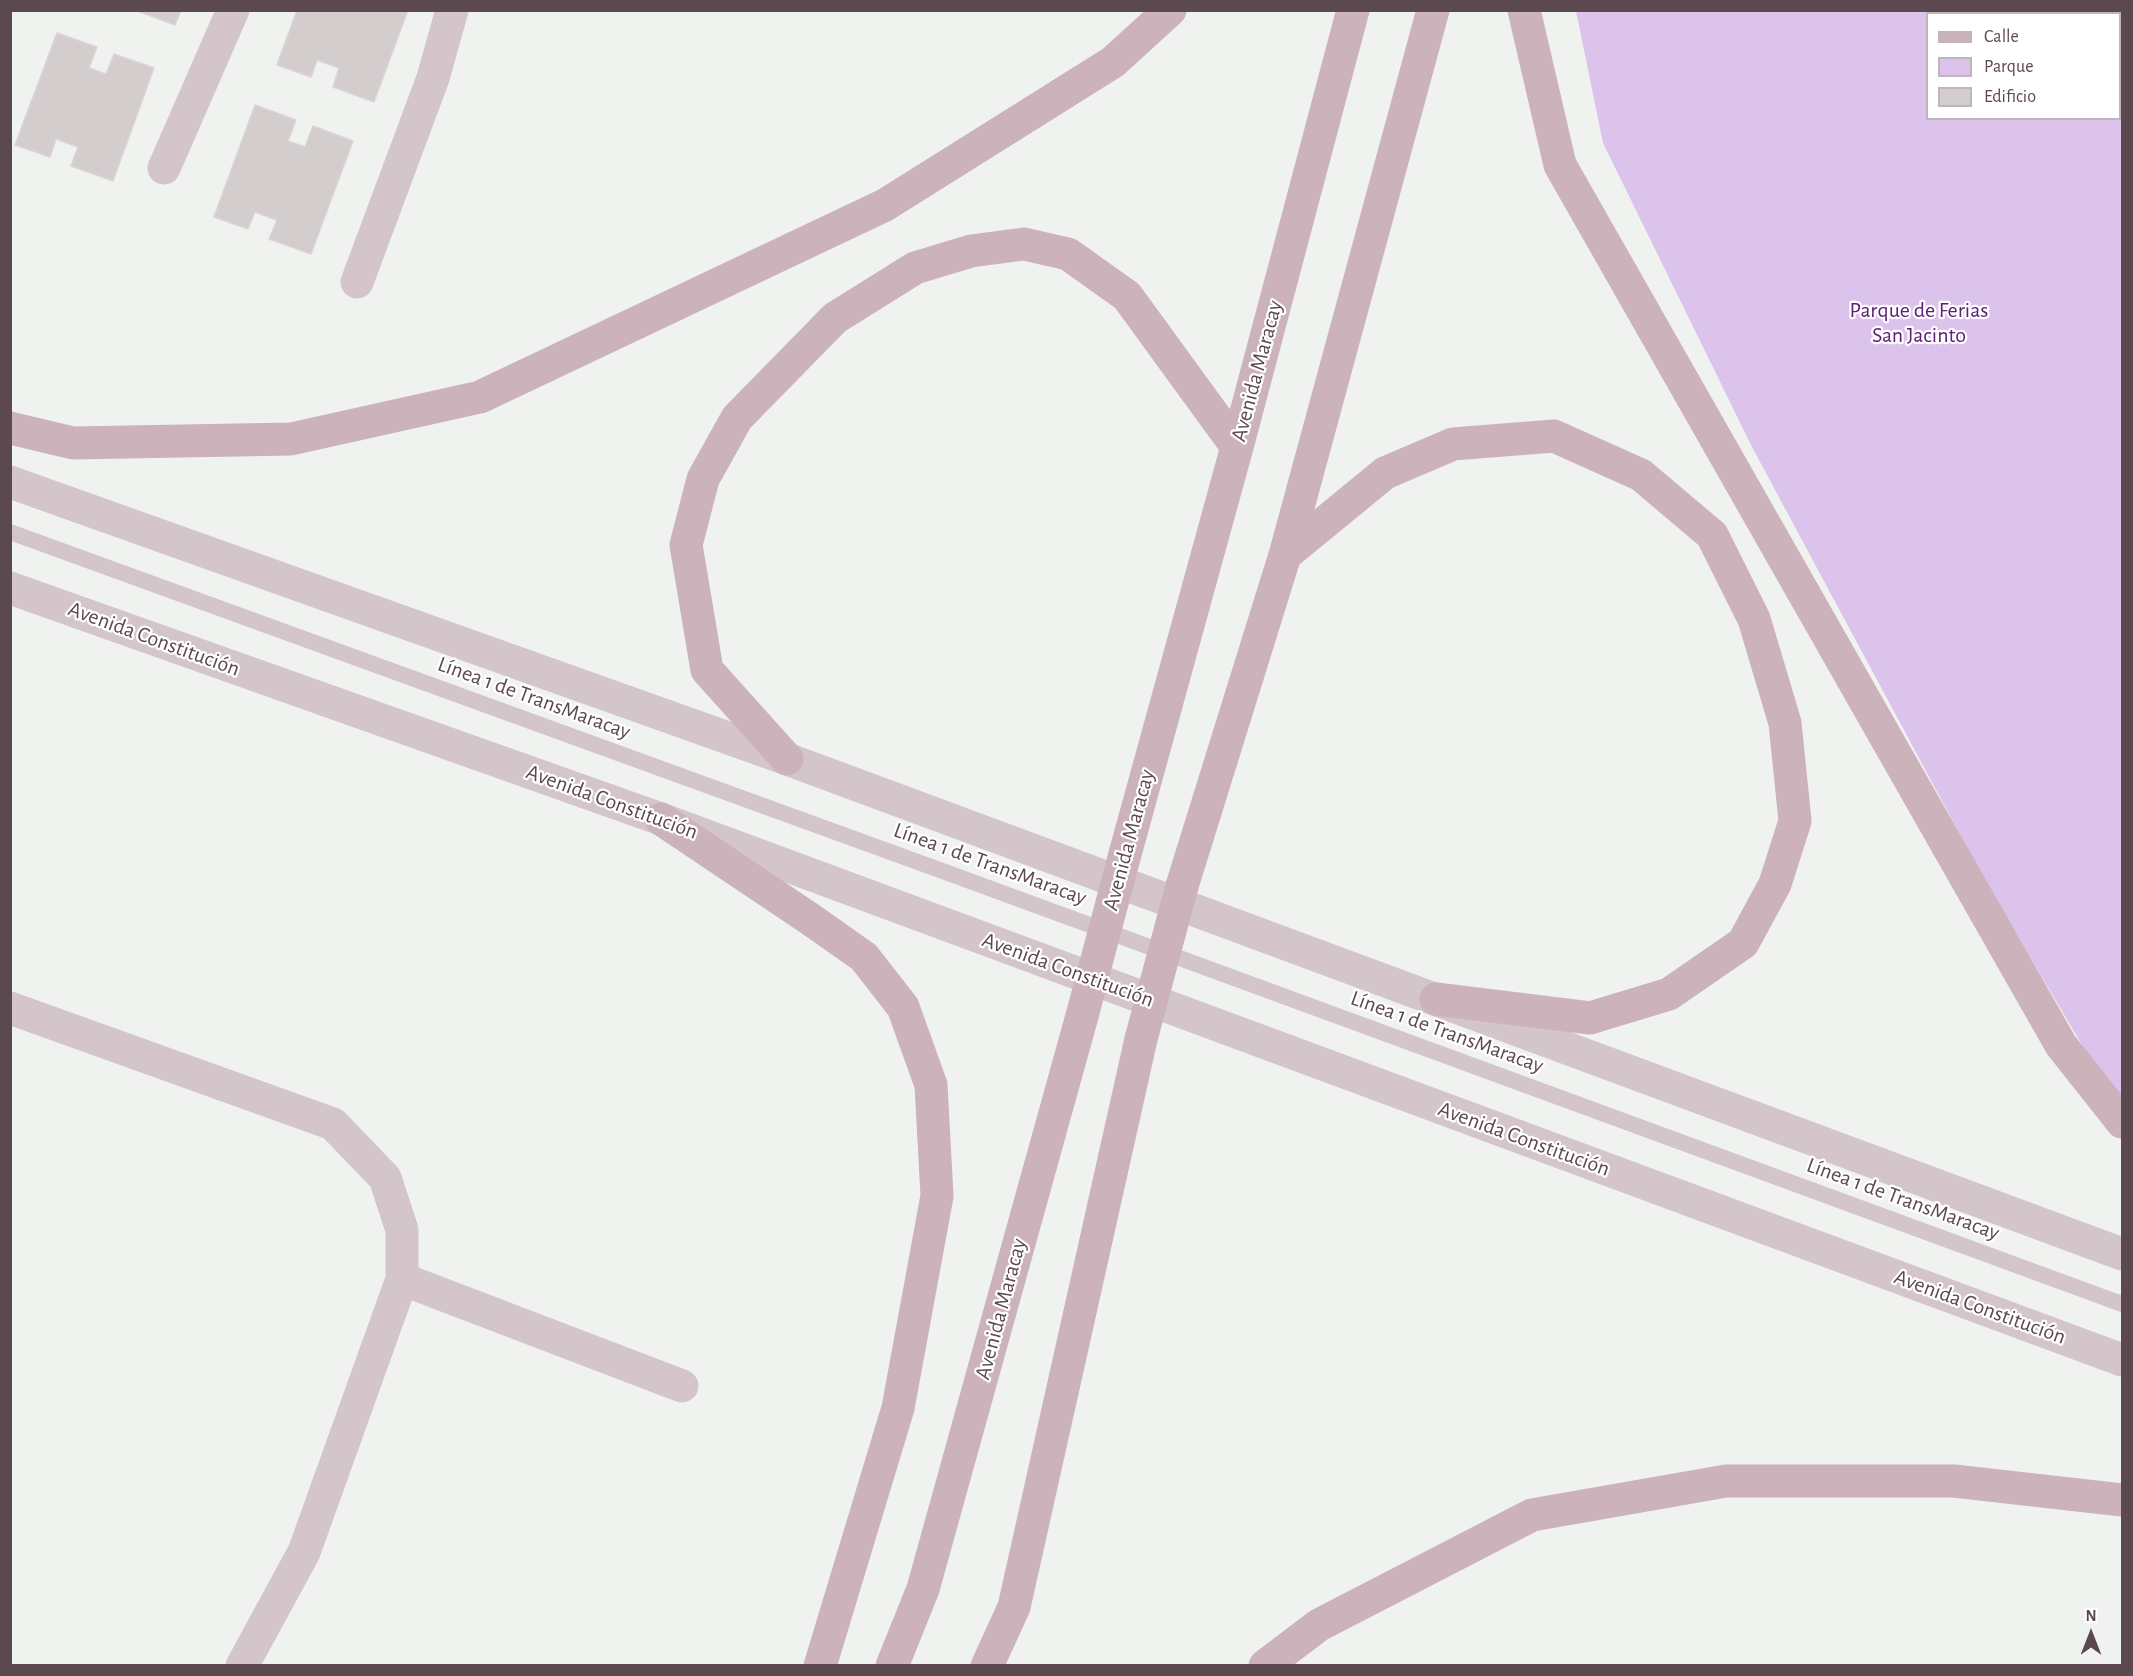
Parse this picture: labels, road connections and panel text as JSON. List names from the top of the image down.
{
  "streets": {
    "main road": ["Avenida Maracay"],
    "street": ["Avenida Constitución"],
    "lane": ["Línea 1 de TransMaracay"]
  },
  "parks": ["Parque de Ferias San Jacinto"],
  "legend": ["Calle", "Parque", "Edificio"],
  "north": "top"
}
